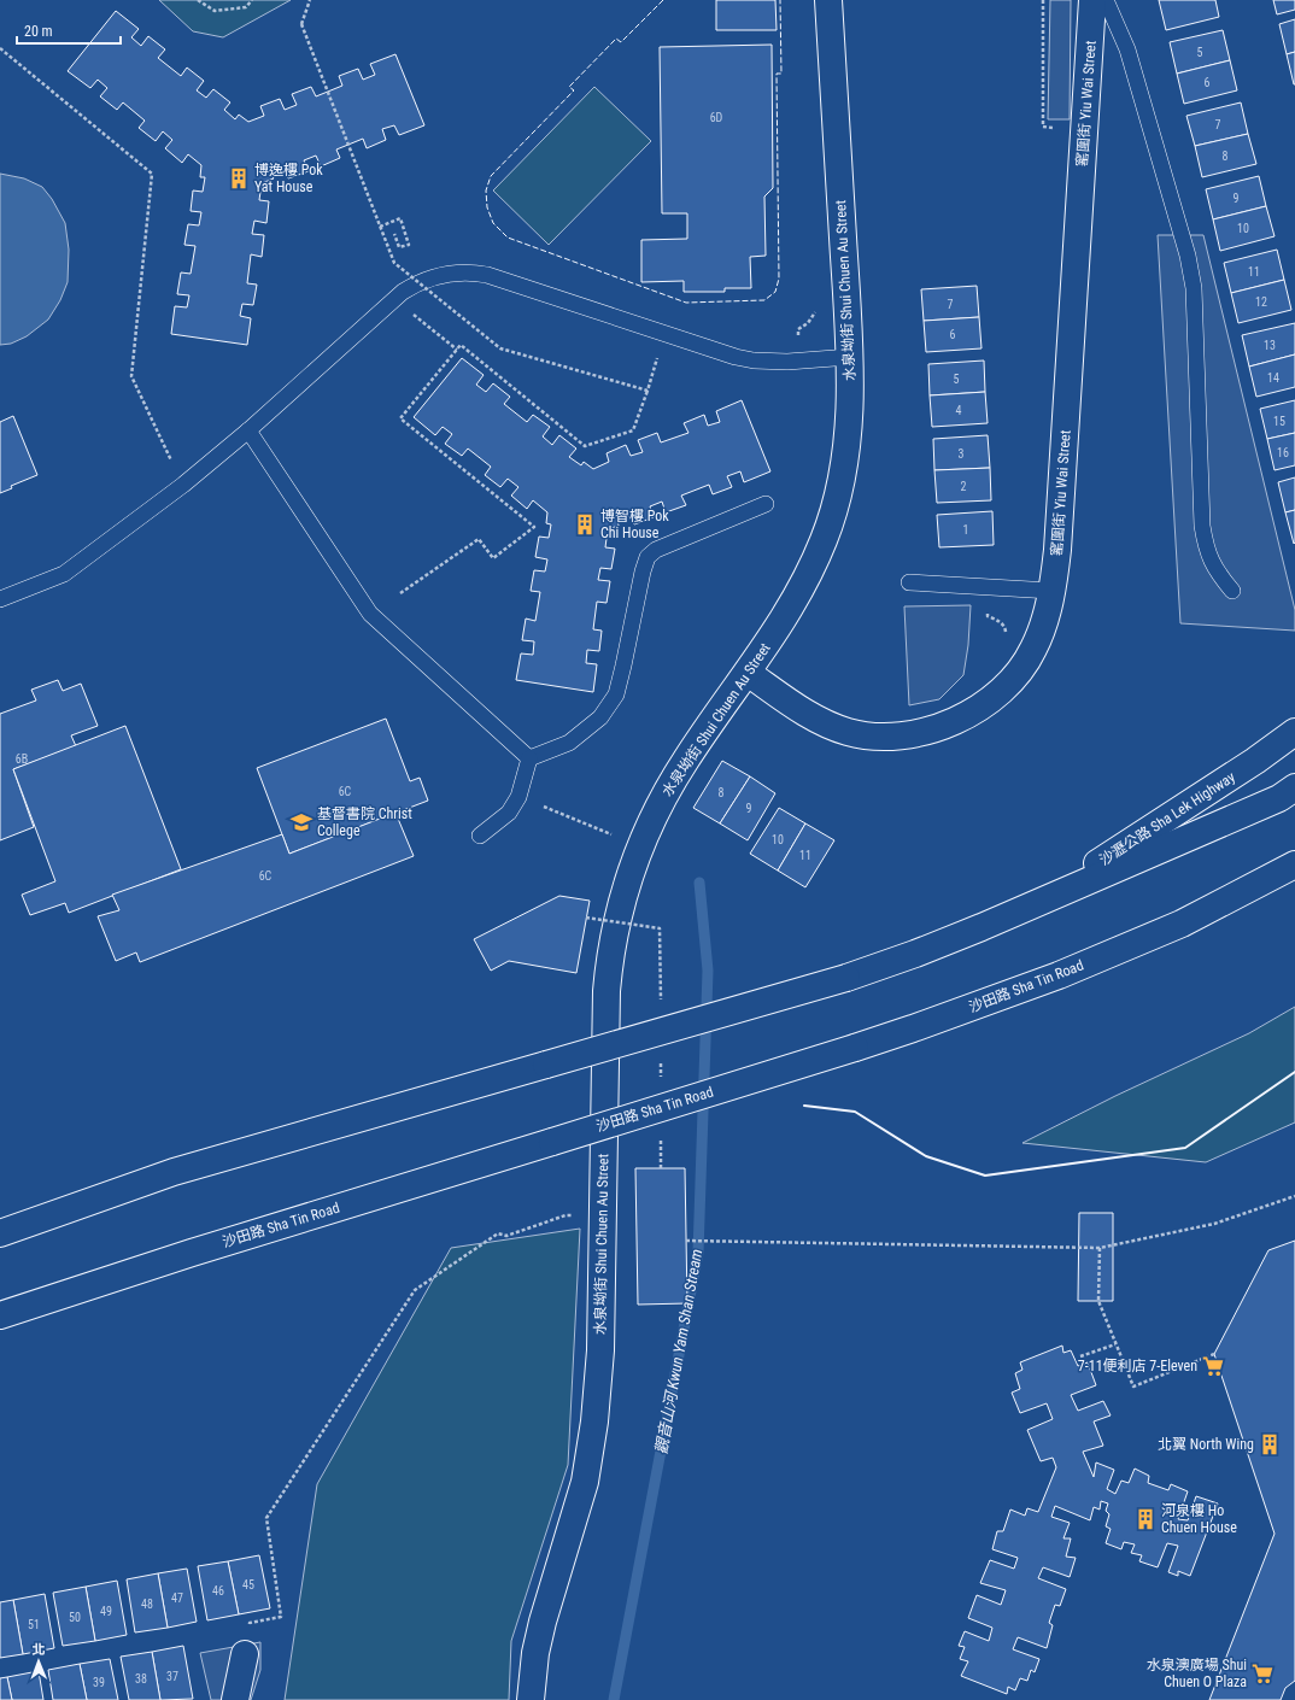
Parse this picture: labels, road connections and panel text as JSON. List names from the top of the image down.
{
  "streets": {
    "main road": [
      "窰圍街 Yiu Wai Street",
      "水泉坳街 Shui Chuen Au Street",
      "沙瀝公路 Sha Lek Highway",
      "沙田路 Sha Tin Road"
    ]
  },
  "crossings": [
    ["窰圍街 Yiu Wai Street", "水泉坳街 Shui Chuen Au Street"]
  ],
  "water": ["觀音山河 Kwun Yam Shan Stream"],
  "places": {
    "building": [
      "博逸樓 Pok Yat House",
      "博智樓 Pok Chi House",
      "北翼 North Wing",
      "河泉樓 Ho Chuen House"
    ],
    "school or university": ["基督書院 Christ College"],
    "supermarket": ["7-11便利店 7-Eleven", "水泉澳廣場 Shui Chuen O Plaza"]
  },
  "house_numbers": [
    "5",
    "6",
    "6D",
    "7",
    "8",
    "9",
    "10",
    "11",
    "12",
    "7",
    "6",
    "13",
    "14",
    "5",
    "4",
    "15",
    "16",
    "3",
    "2",
    "1",
    "6B",
    "6C",
    "8",
    "9",
    "10",
    "11",
    "6C",
    "45",
    "46",
    "47",
    "48",
    "49",
    "50",
    "51",
    "37",
    "38",
    "39"
  ],
  "scale_bar": "20 m",
  "north": "top"
}
